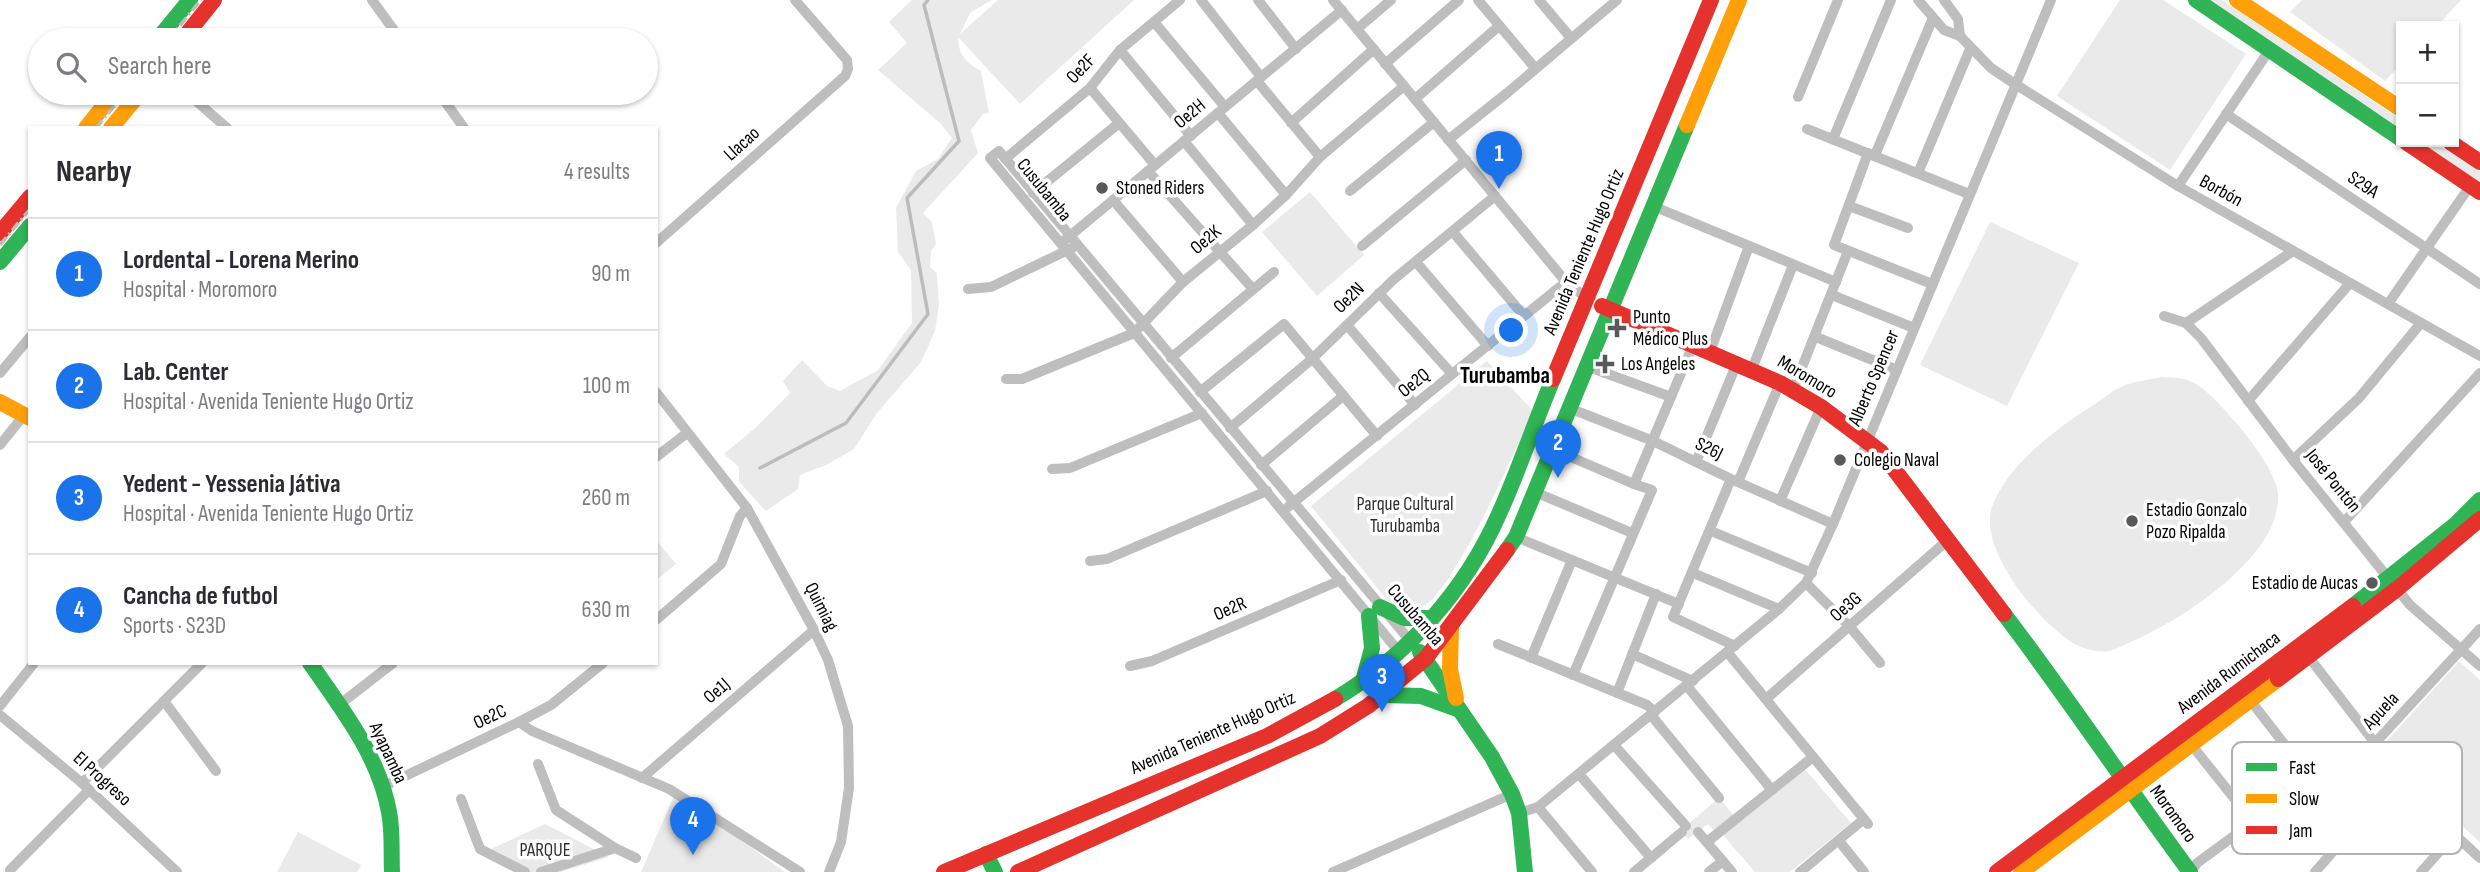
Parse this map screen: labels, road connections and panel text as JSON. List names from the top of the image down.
{
  "streets": {
    "main road": [
      "Cusubamba",
      "Avenida Teniente Hugo Ortiz",
      "Moromoro",
      "Avenida Rumichaca",
      "Ayapamba"
    ],
    "street": [
      "Oe2F",
      "Oe2H",
      "Llacao",
      "S29A",
      "Borbón",
      "Oe2K",
      "Oe2N",
      "Alberto Spencer",
      "Oe2Q",
      "S26J",
      "José Pontón",
      "Quimiag",
      "Oe3G",
      "Oe2R",
      "Oe1J",
      "Apuela",
      "Oe2C",
      "El Progreso"
    ]
  },
  "crossings": [
    ["Oe2F", "Cusubamba"],
    ["Oe2H", "Cusubamba"],
    ["Oe2H", "Moromoro"],
    ["Cusubamba", "Oe2K"],
    ["Cusubamba", "Avenida Teniente Hugo Ortiz"],
    ["Cusubamba", "Oe2N"],
    ["Cusubamba", "Alberto Spencer"],
    ["Cusubamba", "Oe2Q"],
    ["Cusubamba", "Oe2R"],
    ["Borbón", "Alberto Spencer"],
    ["Oe2K", "Moromoro"],
    ["Avenida Teniente Hugo Ortiz", "Moromoro"],
    ["Oe2N", "Moromoro"],
    ["Moromoro", "Alberto Spencer"],
    ["Moromoro", "Oe2Q"],
    ["Moromoro", "Oe3G"],
    ["Moromoro", "Avenida Rumichaca"],
    ["Moromoro", "Apuela"],
    ["Alberto Spencer", "S26J"],
    ["José Pontón", "Avenida Rumichaca"],
    ["José Pontón", "Apuela"],
    ["Quimiag", "Oe1J"],
    ["Oe2C", "Ayapamba"]
  ],
  "districts": ["Turubamba"],
  "parks": ["Parque Cultural Turubamba", "PARQUE"],
  "places": {
    "other": [
      "Stoned Riders",
      "Colegio Naval",
      "Estadio Gonzalo Pozo Ripalda",
      "Estadio de Aucas"
    ],
    "health": ["Punto Médico Plus", "Los Angeles"]
  },
  "legend": ["Fast", "Slow", "Jam"],
  "page": {
    "map_buttons": ["+", "−"],
    "search": "Search here",
    "heading": ["Nearby", "4 results"],
    "pins": [
      "1",
      "2",
      "3",
      "4"
    ],
    "list": [
      {
        "mark": "1",
        "name": "Lordental - Lorena Merino",
        "note": "Hospital · Moromoro",
        "value": "90 m"
      },
      {
        "mark": "2",
        "name": "Lab. Center",
        "note": "Hospital · Avenida Teniente Hugo Ortiz",
        "value": "100 m"
      },
      {
        "mark": "3",
        "name": "Yedent - Yessenia Játiva",
        "note": "Hospital · Avenida Teniente Hugo Ortiz",
        "value": "260 m"
      },
      {
        "mark": "4",
        "name": "Cancha de futbol",
        "note": "Sports · S23D",
        "value": "630 m"
      }
    ]
  }
}
